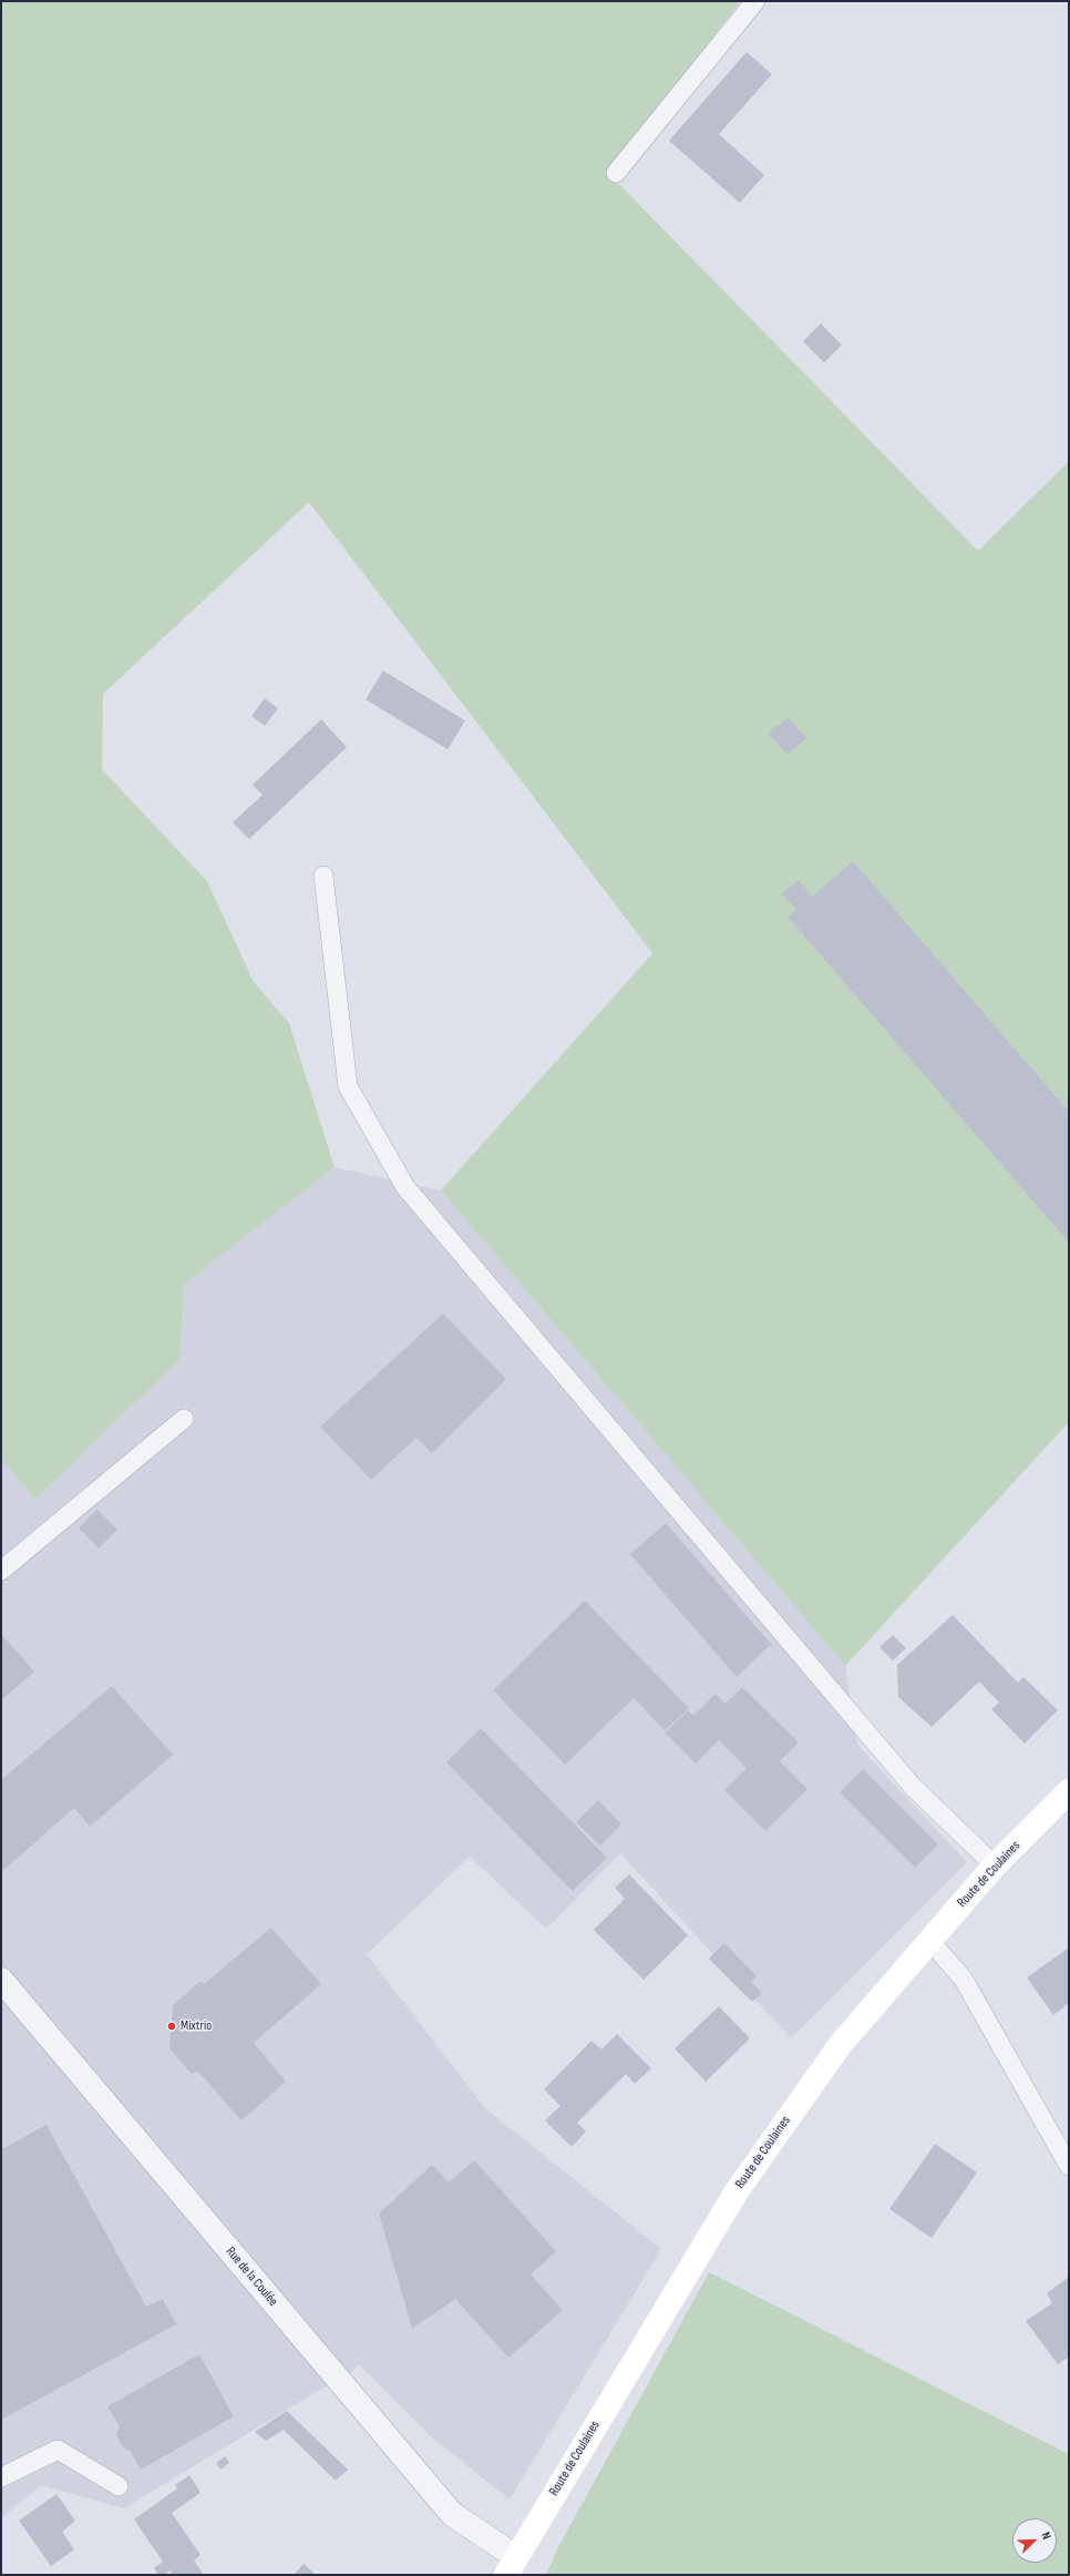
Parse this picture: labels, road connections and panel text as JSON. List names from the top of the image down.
{
  "streets": {
    "street": ["Route de Coulaines", "Rue de la Coulée"]
  },
  "crossings": [
    ["Route de Coulaines", "Rue de la Coulée"]
  ],
  "places": ["Mixtrio"],
  "north": "top right"
}
